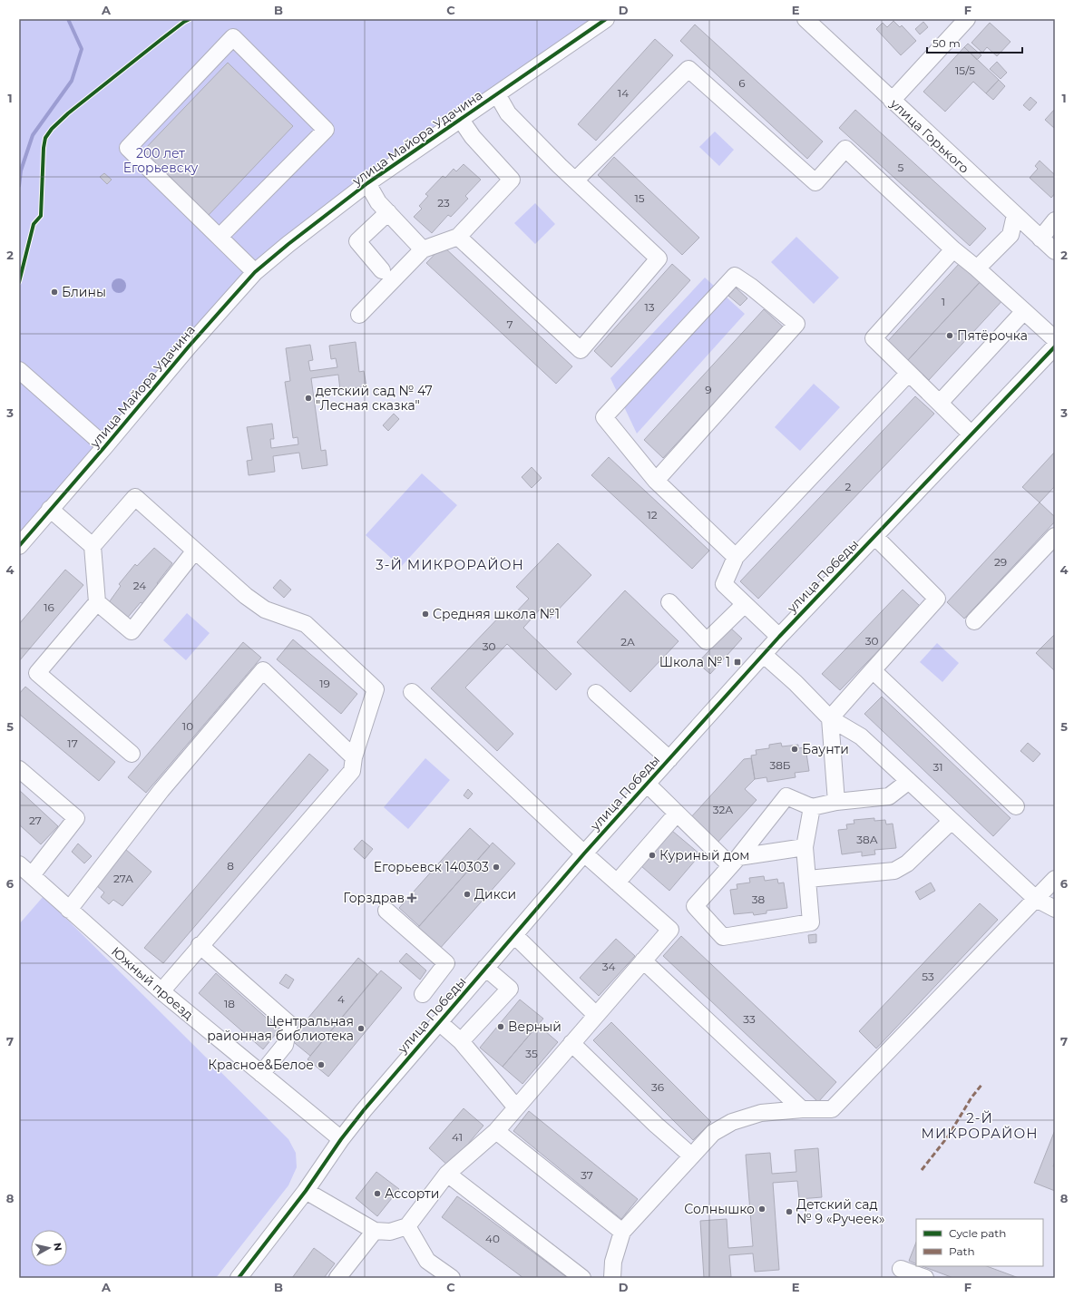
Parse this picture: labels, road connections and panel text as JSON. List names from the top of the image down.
{
  "streets": {
    "street": [
      "улица Горького",
      "улица Майора Удачина",
      "улица Победы",
      "Южный проезд"
    ]
  },
  "crossings": [
    ["улица Победы", "Южный проезд"]
  ],
  "districts": ["3-Й МИКРОРАЙОН", "2-Й МИКРОРАЙОН"],
  "parks": ["200 лет Егорьевску"],
  "places": {
    "other": [
      "Блины",
      "Пятёрочка",
      "детский сад № 47 \"Лесная сказка\"",
      "Средняя школа №1",
      "Баунти",
      "Куриный дом",
      "Егорьевск 140303",
      "Дикси",
      "Верный",
      "Центральная районная библиотека",
      "Красное&Белое",
      "Ассорти",
      "Солнышко",
      "Детский сад № 9 «Ручеек»"
    ],
    "transit": ["Школа № 1"],
    "health": ["Горздрав"]
  },
  "house_numbers": [
    "15/5",
    "6",
    "14",
    "5",
    "15",
    "23",
    "1",
    "13",
    "7",
    "9",
    "2",
    "12",
    "29",
    "24",
    "16",
    "30",
    "2А",
    "30",
    "19",
    "10",
    "17",
    "38Б",
    "31",
    "32А",
    "27",
    "38А",
    "8",
    "27А",
    "38",
    "34",
    "53",
    "4",
    "18",
    "33",
    "35",
    "36",
    "41",
    "37",
    "40"
  ],
  "legend": ["Cycle path", "Path"],
  "scale_bar": "50 m",
  "north": "right",
  "grid": {
    "columns": [
      "A",
      "B",
      "C",
      "D",
      "E",
      "F"
    ],
    "rows": [
      "1",
      "2",
      "3",
      "4",
      "5",
      "6",
      "7",
      "8"
    ]
  }
}
